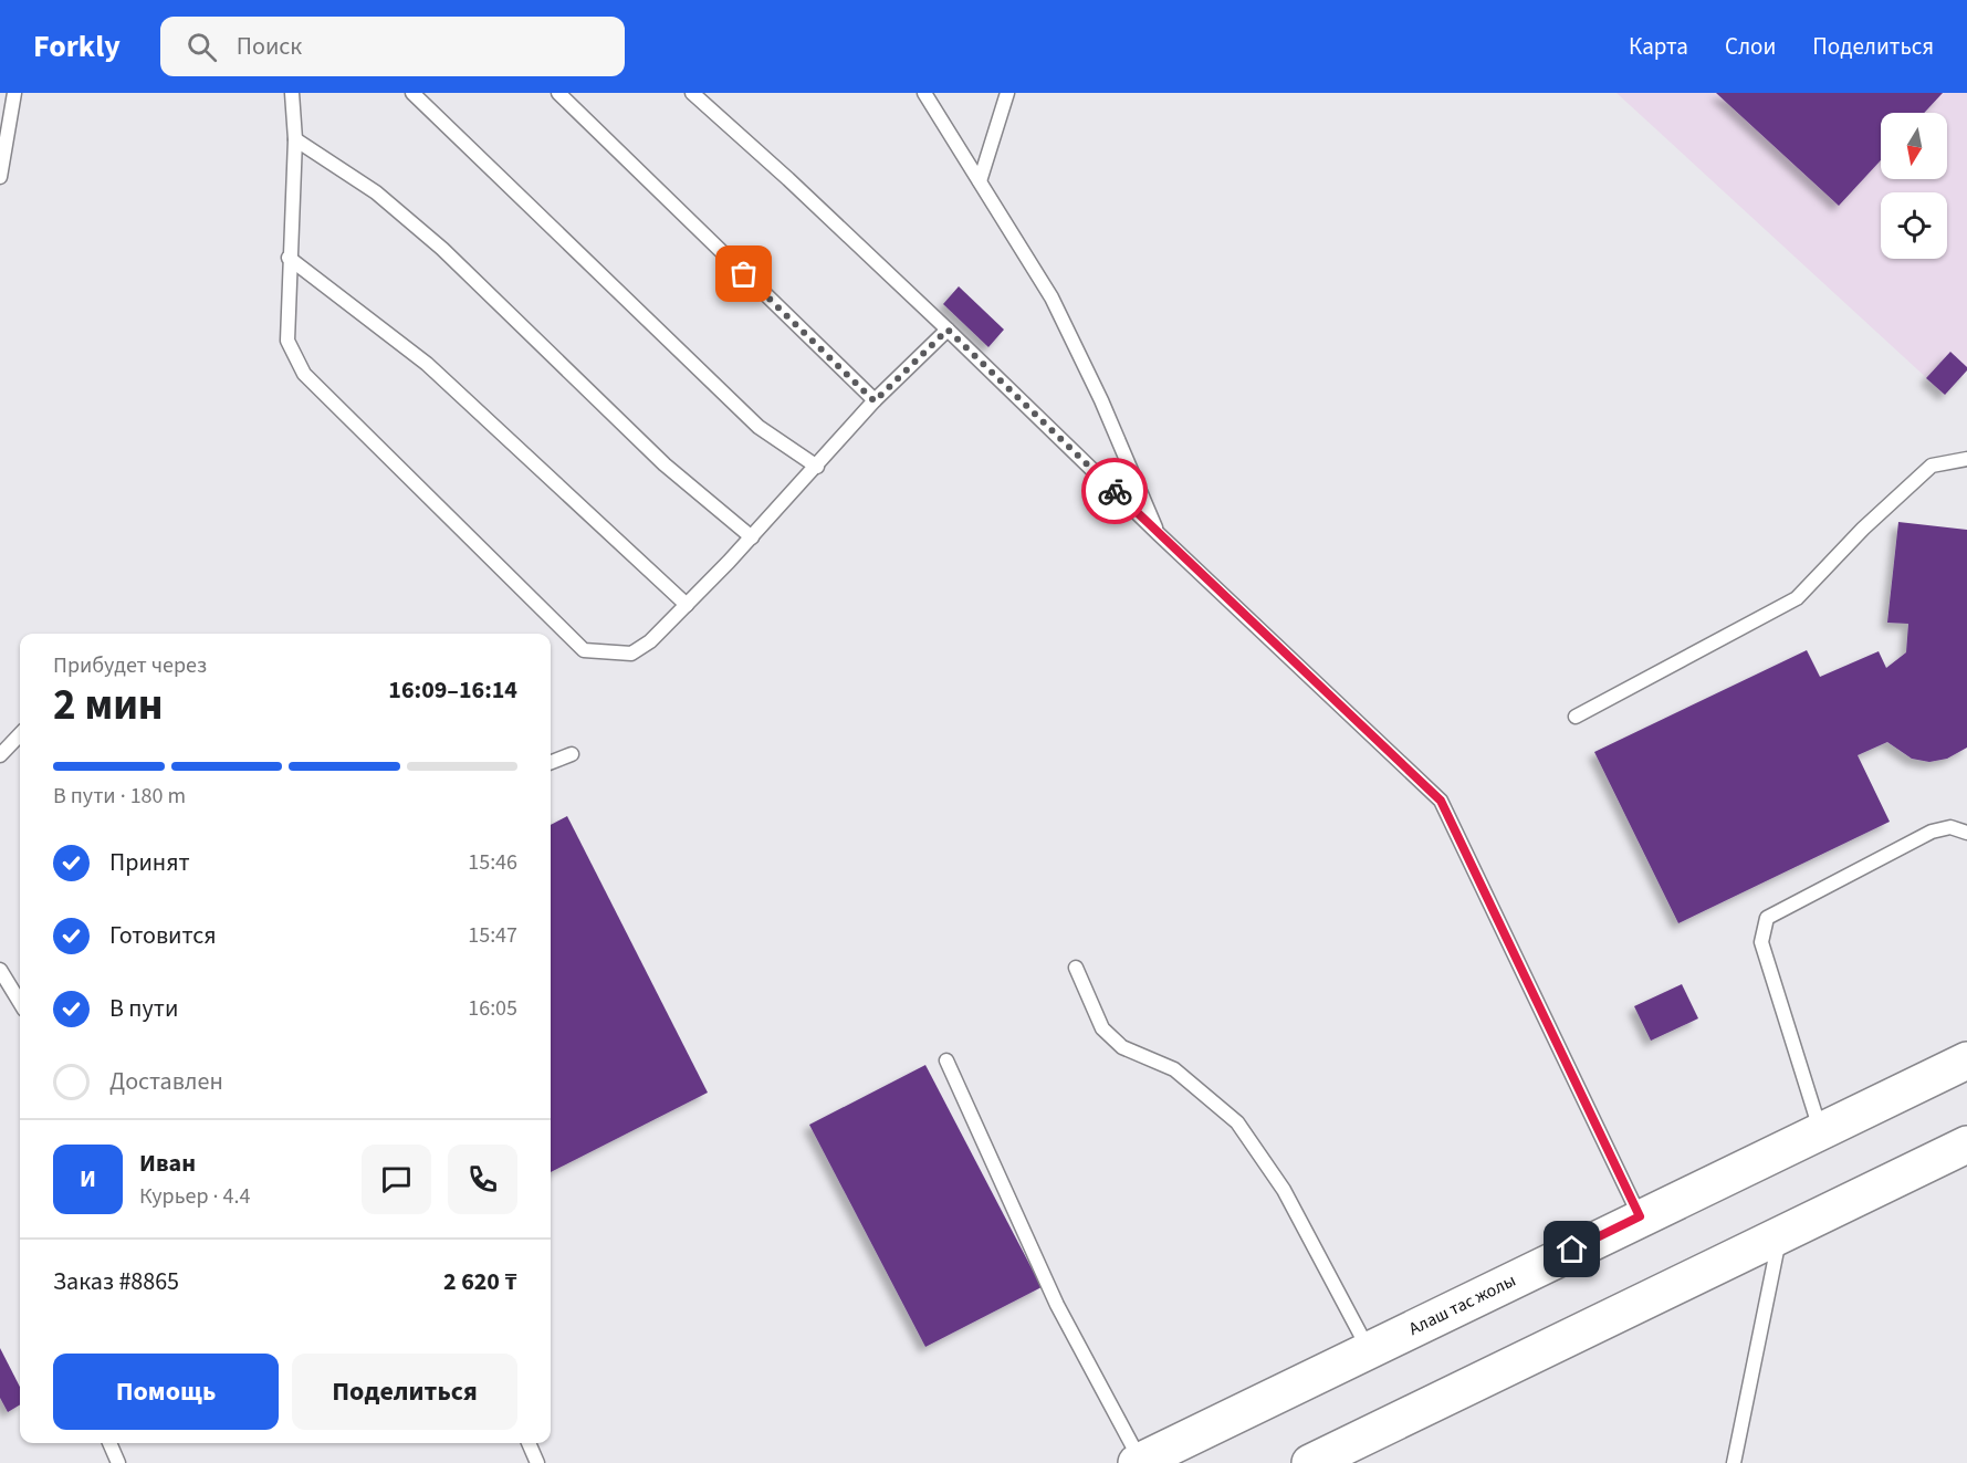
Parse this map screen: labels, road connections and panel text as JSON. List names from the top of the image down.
{
  "streets": {
    "main road": ["Алаш тас жолы"]
  },
  "north": "bottom",
  "page": {
    "header": "Forkly",
    "search": "Поиск",
    "nav": ["Карта", "Слои", "Поделиться"],
    "heading": ["2 мин", "Прибудет через", "16:09–16:14"],
    "panel": [
      "Иван",
      "Курьер · 4.4",
      "Заказ #8865",
      "2 620 ₸"
    ],
    "bar": "В пути · 180 m",
    "list": [
      ["Принят", "15:46"],
      ["Готовится", "15:47"],
      ["В пути", "16:05"],
      "Доставлен"
    ],
    "round": "И",
    "buttons": ["Помощь", "Поделиться"]
  }
}
